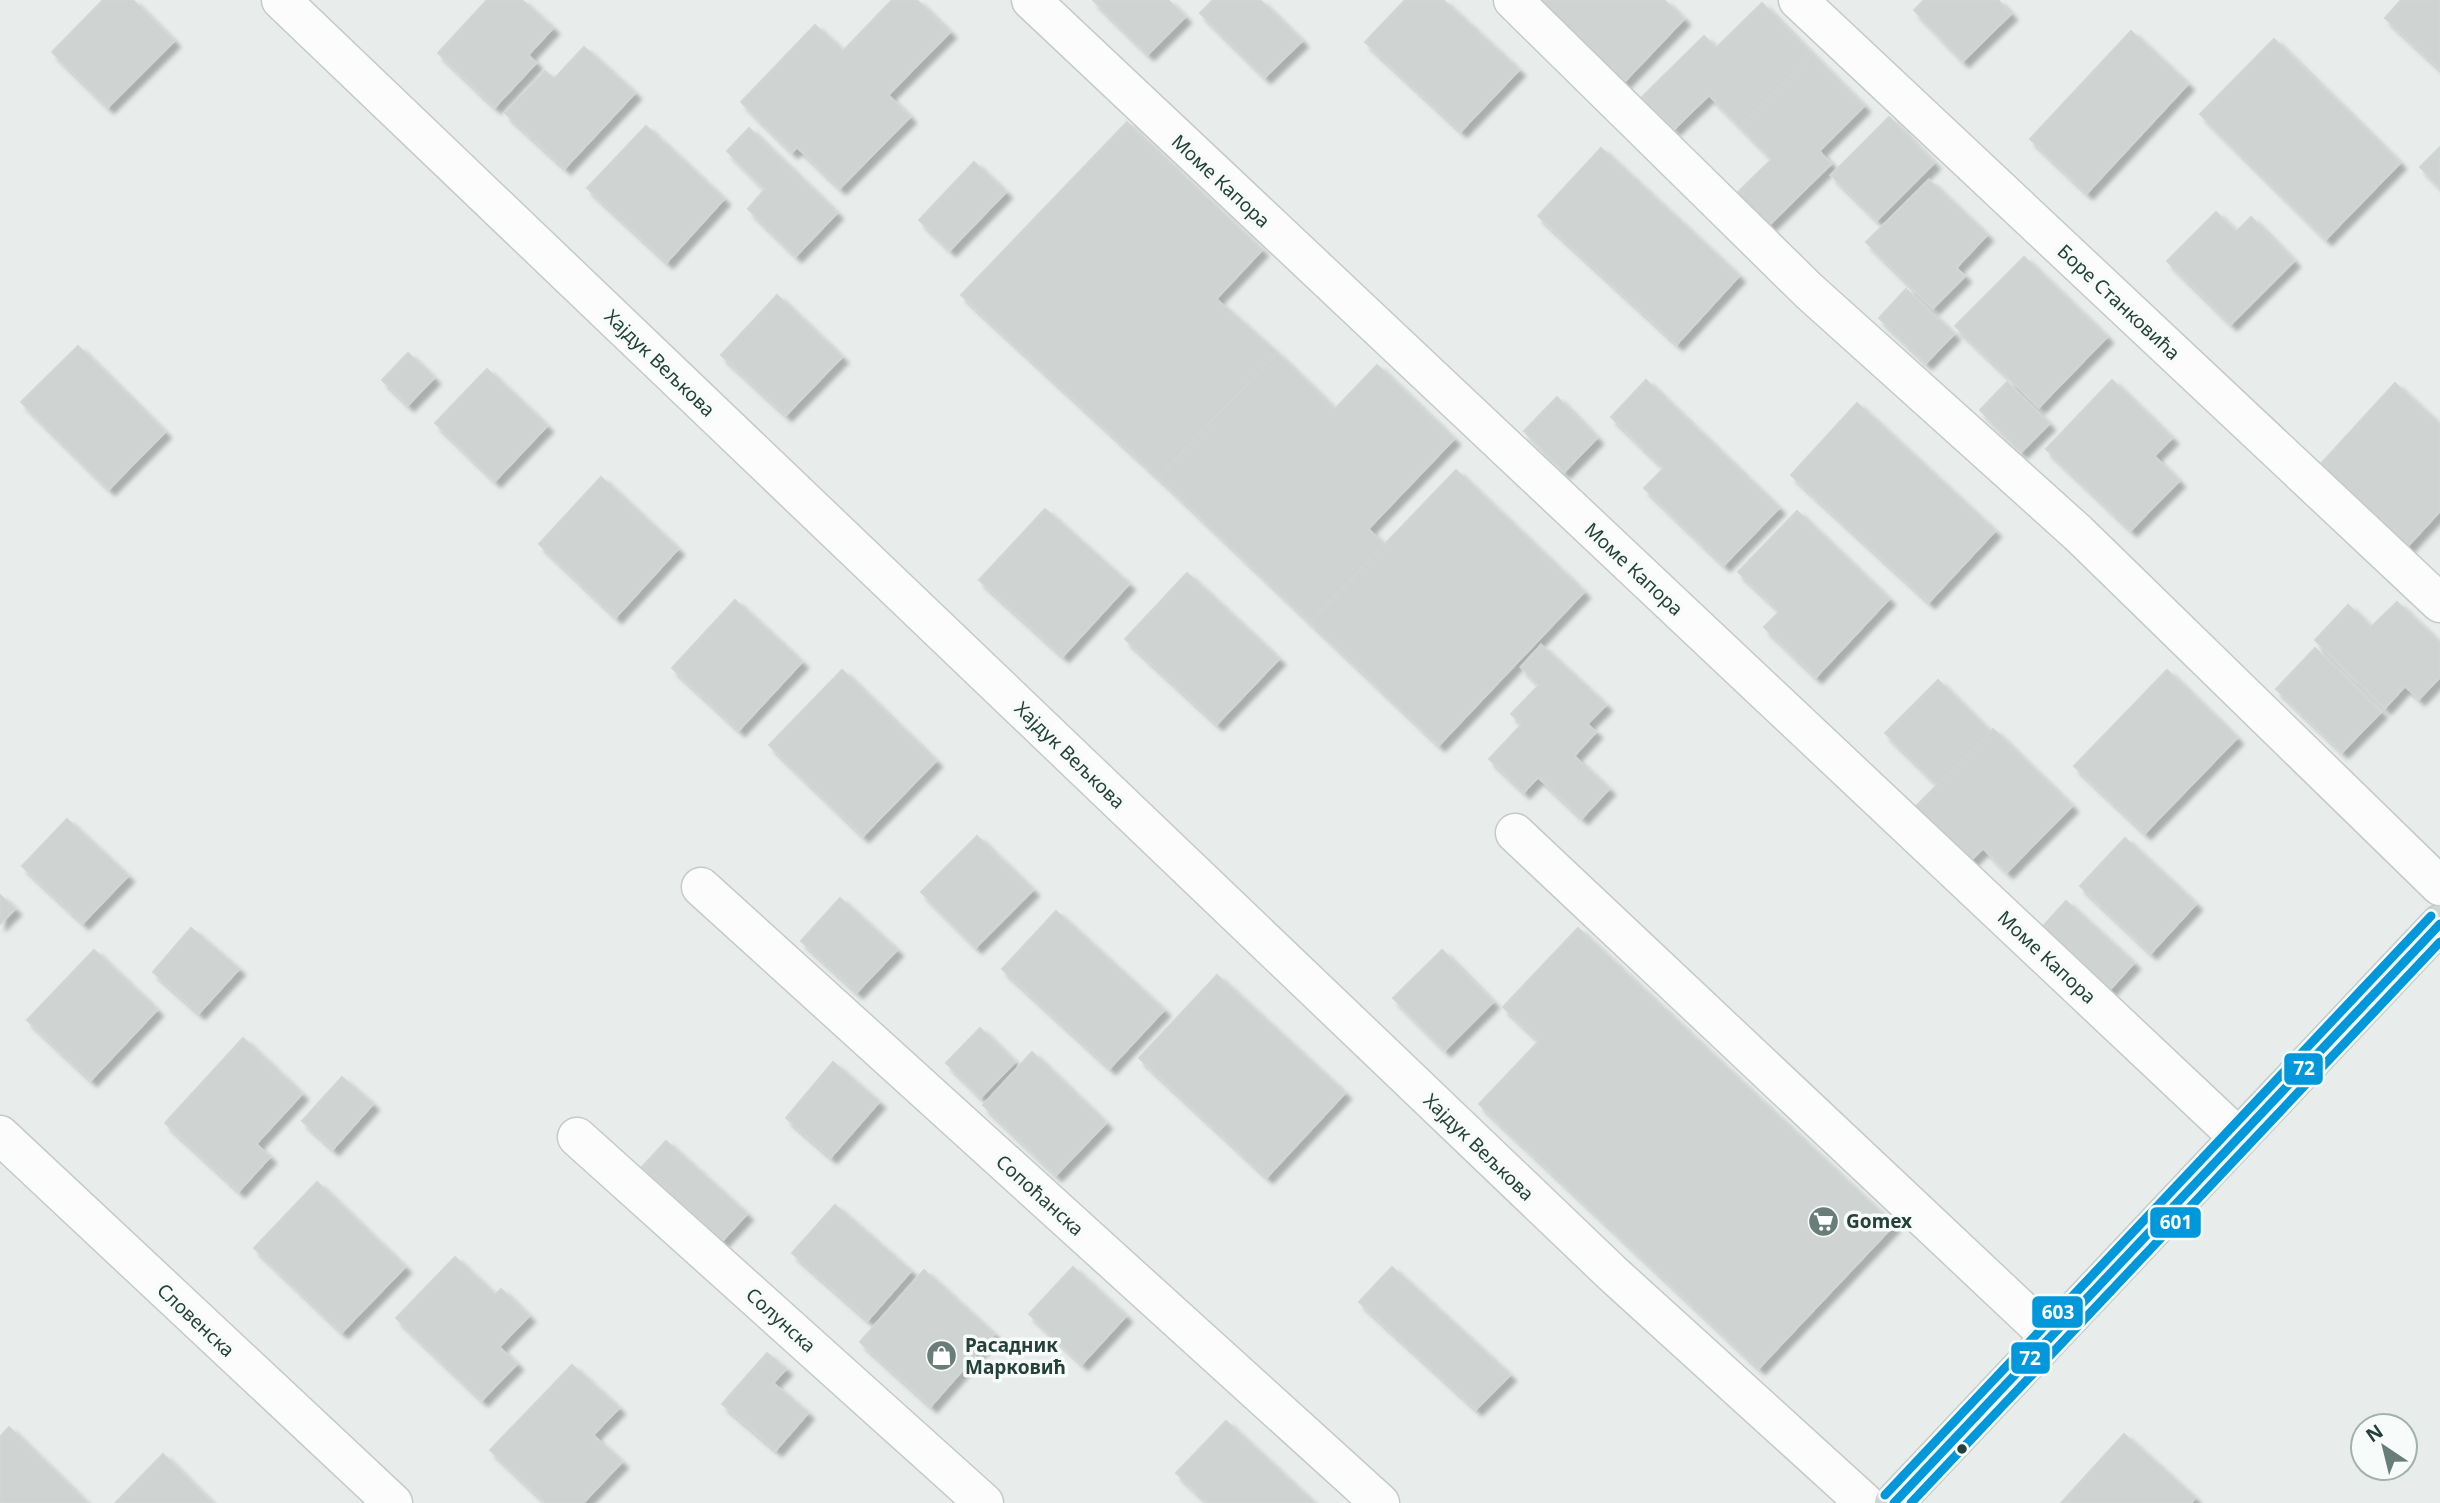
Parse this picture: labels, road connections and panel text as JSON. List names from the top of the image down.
{
  "streets": {
    "street": [
      "Моме Капора",
      "Боре Станковића",
      "Хајдук Вељкова",
      "Сопоћанска",
      "Словенска",
      "Солунска"
    ]
  },
  "places": {
    "supermarket": ["Gomex"],
    "shop": ["Расадник Марковић"]
  },
  "lines": ["transit line 603", "transit line 72", "transit line 601"],
  "north": "top left"
}
